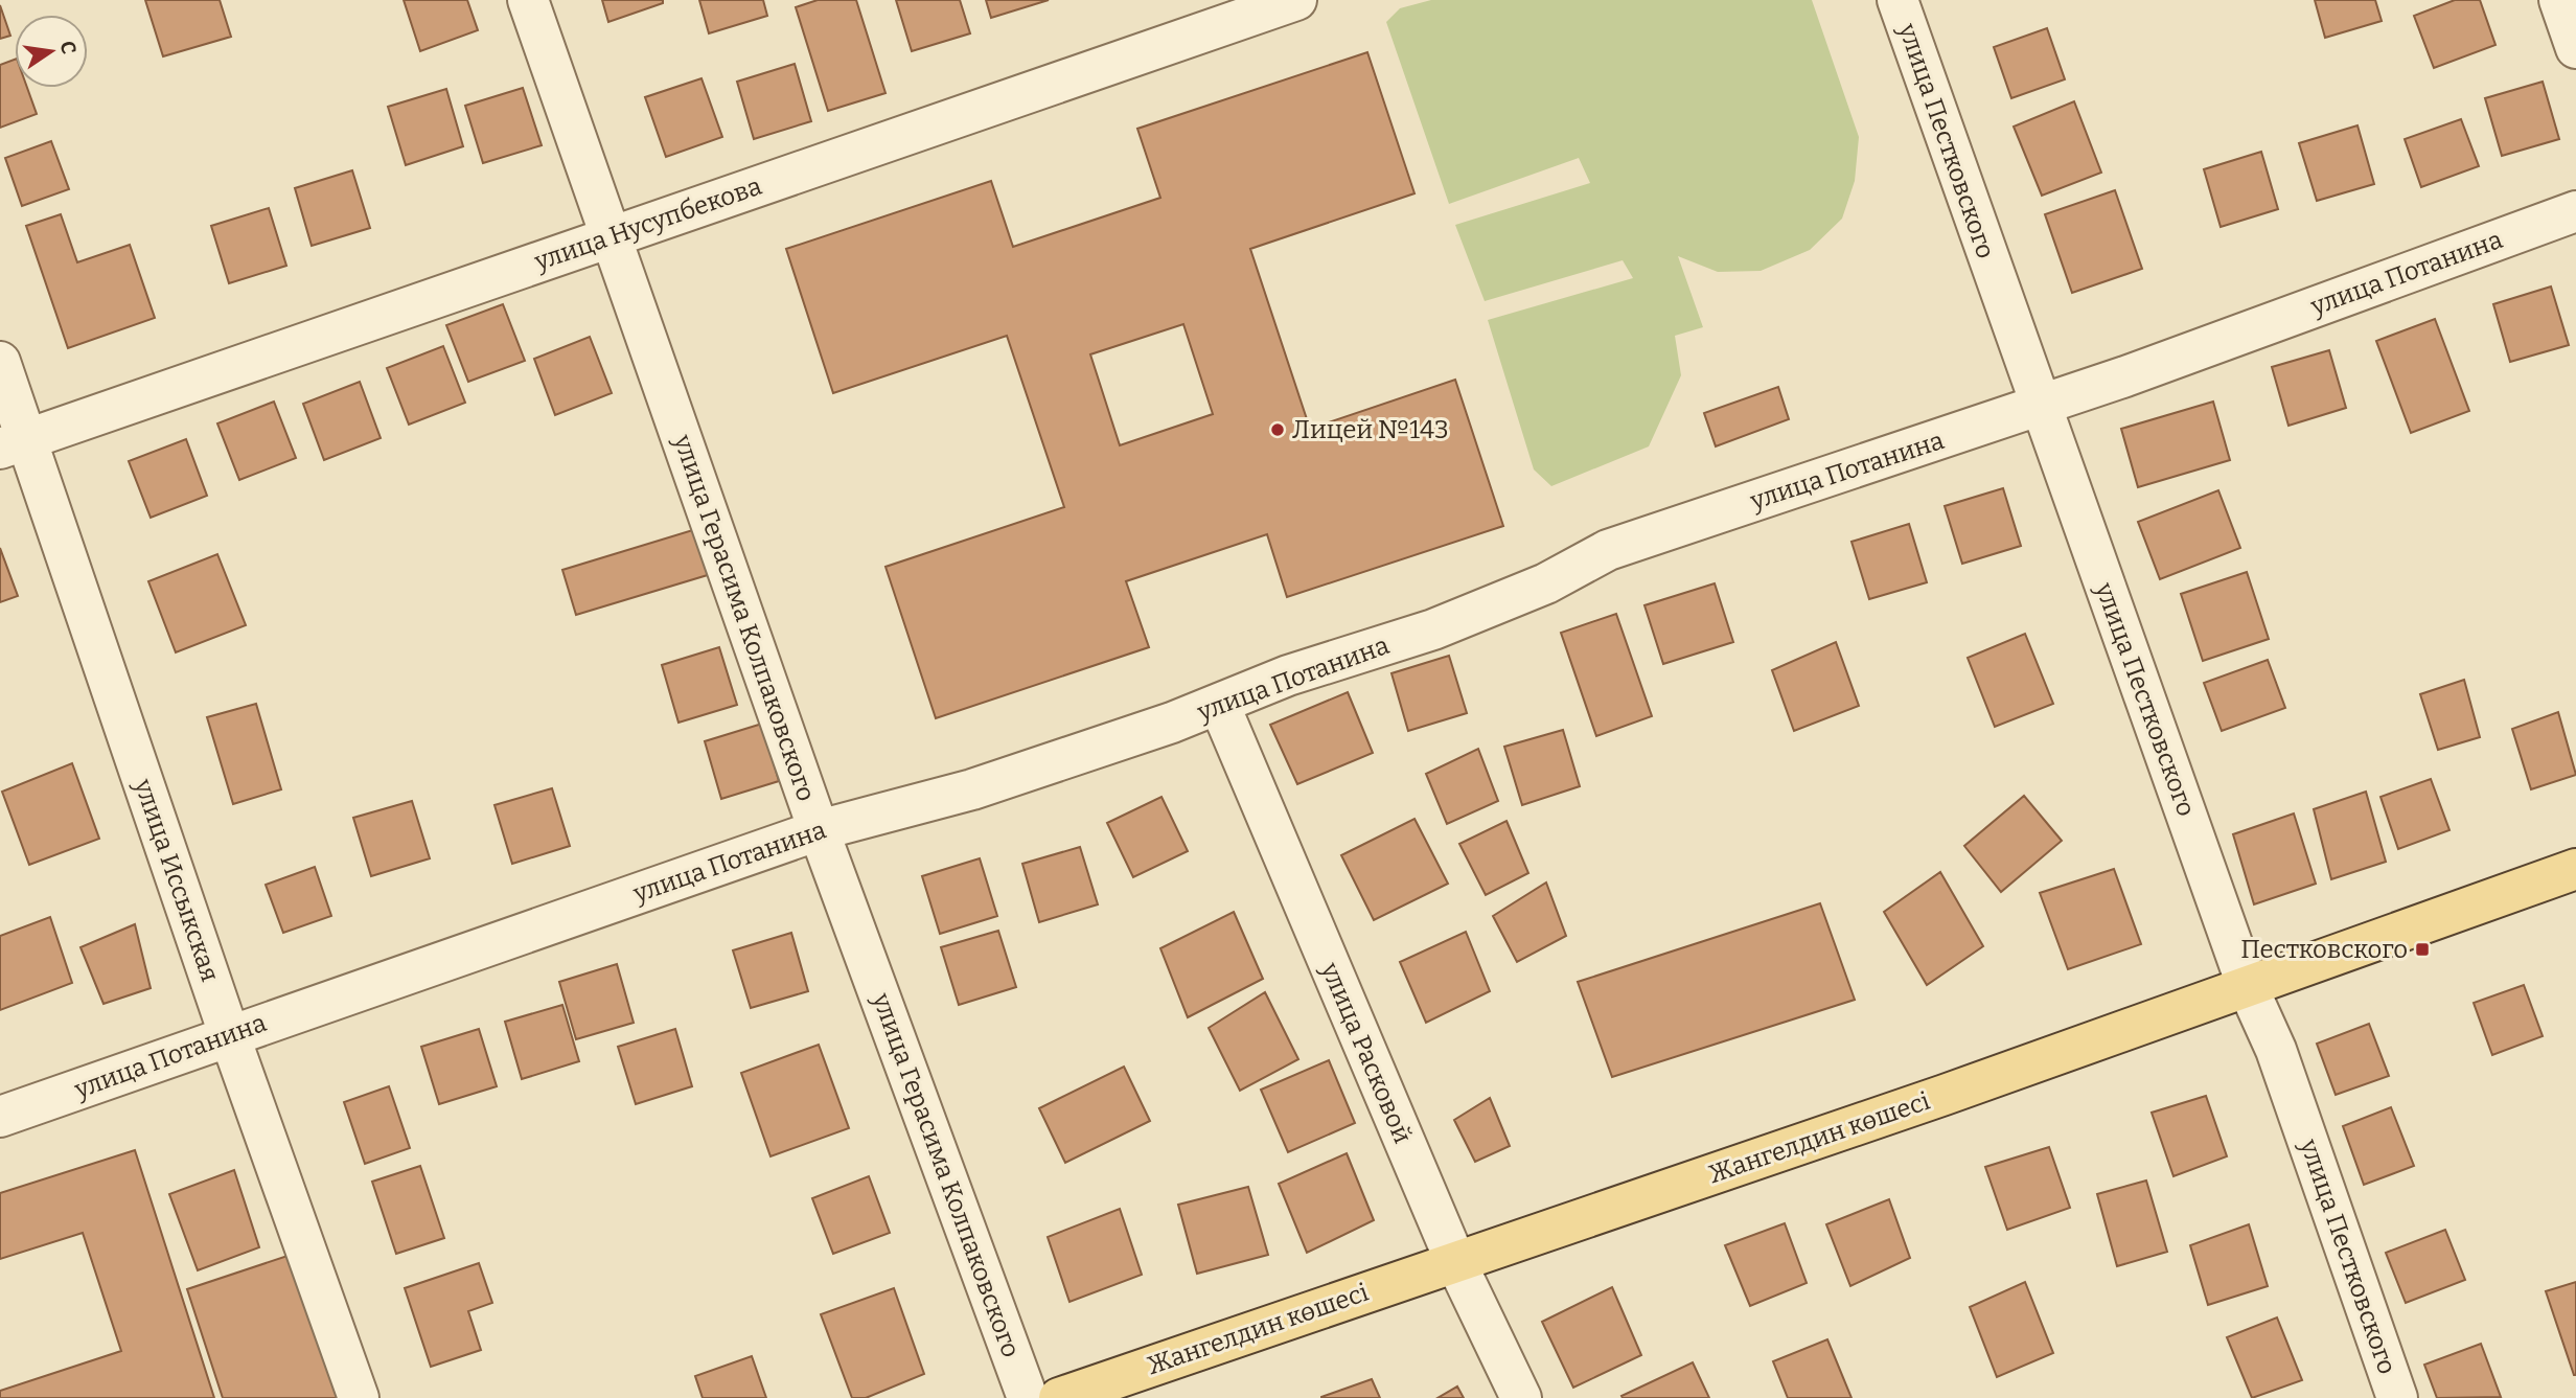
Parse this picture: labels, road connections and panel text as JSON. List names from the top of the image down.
{
  "streets": {
    "main road": ["Жангелдин көшесі"],
    "street": [
      "улица Пестковского",
      "улица Нусупбекова",
      "улица Потанина",
      "улица Герасима Колпаковского",
      "улица Иссыкская",
      "улица Расковой"
    ]
  },
  "crossings": [
    ["улица Пестковского", "улица Потанина"],
    ["улица Пестковского", "Жангелдин көшесі"],
    ["улица Нусупбекова", "улица Герасима Колпаковского"],
    ["улица Нусупбекова", "улица Иссыкская"],
    ["улица Потанина", "улица Герасима Колпаковского"],
    ["улица Потанина", "улица Иссыкская"],
    ["улица Потанина", "улица Расковой"],
    ["улица Расковой", "Жангелдин көшесі"]
  ],
  "places": {
    "other": ["Лицей №143"],
    "transit": ["Пестковского"]
  },
  "north": "right"
}
